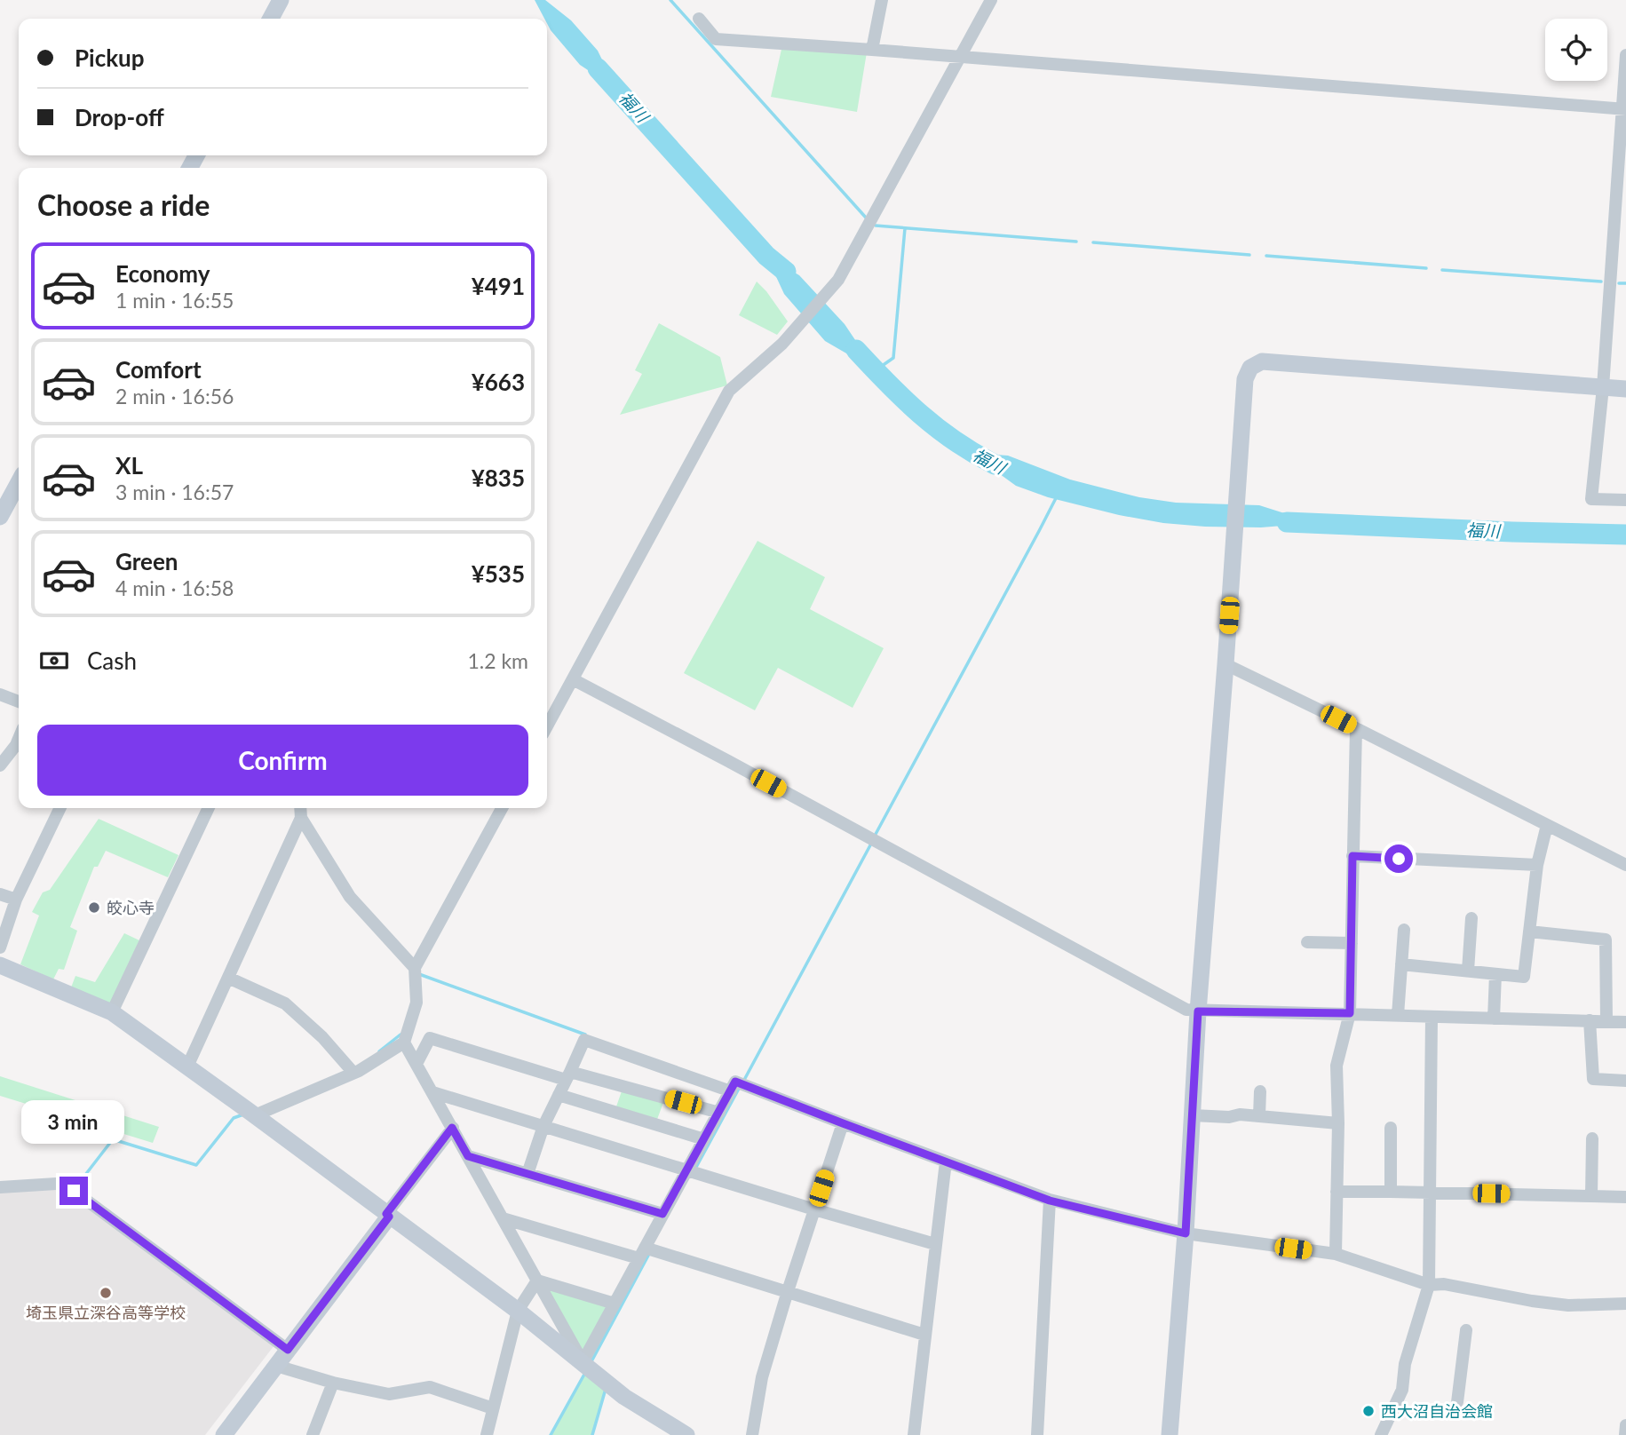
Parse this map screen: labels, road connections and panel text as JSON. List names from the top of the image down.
{
  "water": ["福川"],
  "places": ["皎心寺", "埼玉県立深谷高等学校", "西大沼自治会館"],
  "page": {
    "banner": ["Pickup", "Drop-off"],
    "heading": "Choose a ride",
    "list": [
      {
        "name": "Economy",
        "note": "1 min · 16:55",
        "value": "¥491"
      },
      {
        "name": "Comfort",
        "note": "2 min · 16:56",
        "value": "¥663"
      },
      {
        "name": "XL",
        "note": "3 min · 16:57",
        "value": "¥835"
      },
      {
        "name": "Green",
        "note": "4 min · 16:58",
        "value": "¥535"
      }
    ],
    "pay": ["Cash", "1.2 km"],
    "buttons": "Confirm",
    "bubble": "3 min"
  }
}
